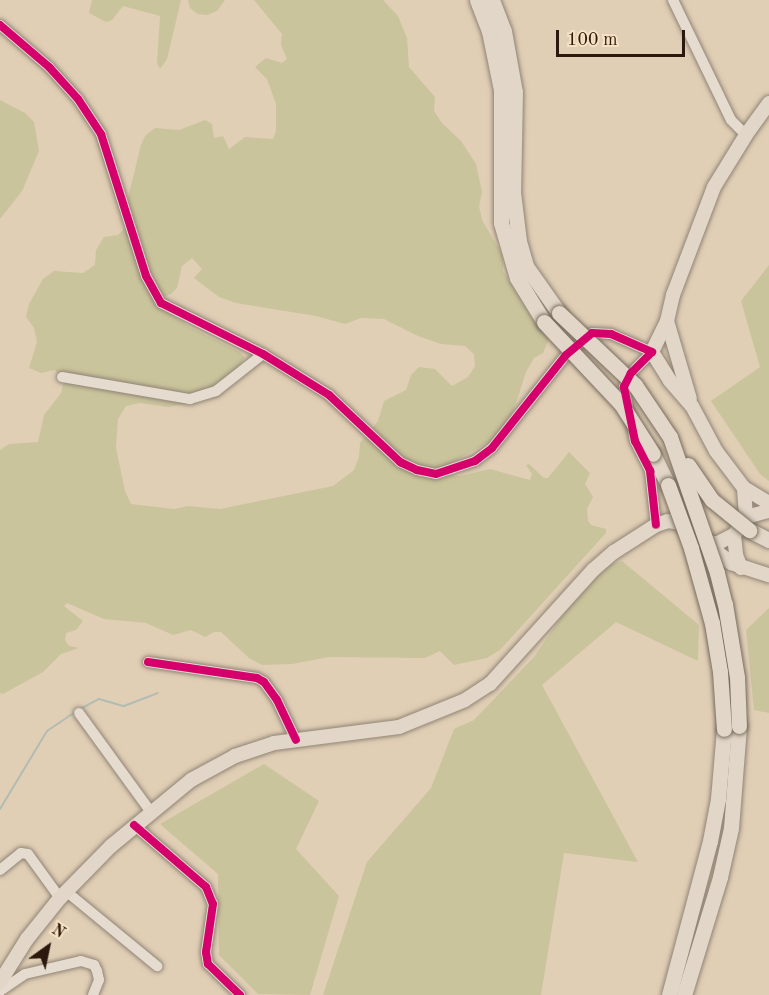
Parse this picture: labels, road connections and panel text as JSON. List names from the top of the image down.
{
  "scale_bar": "100 m",
  "north": "top right"
}
